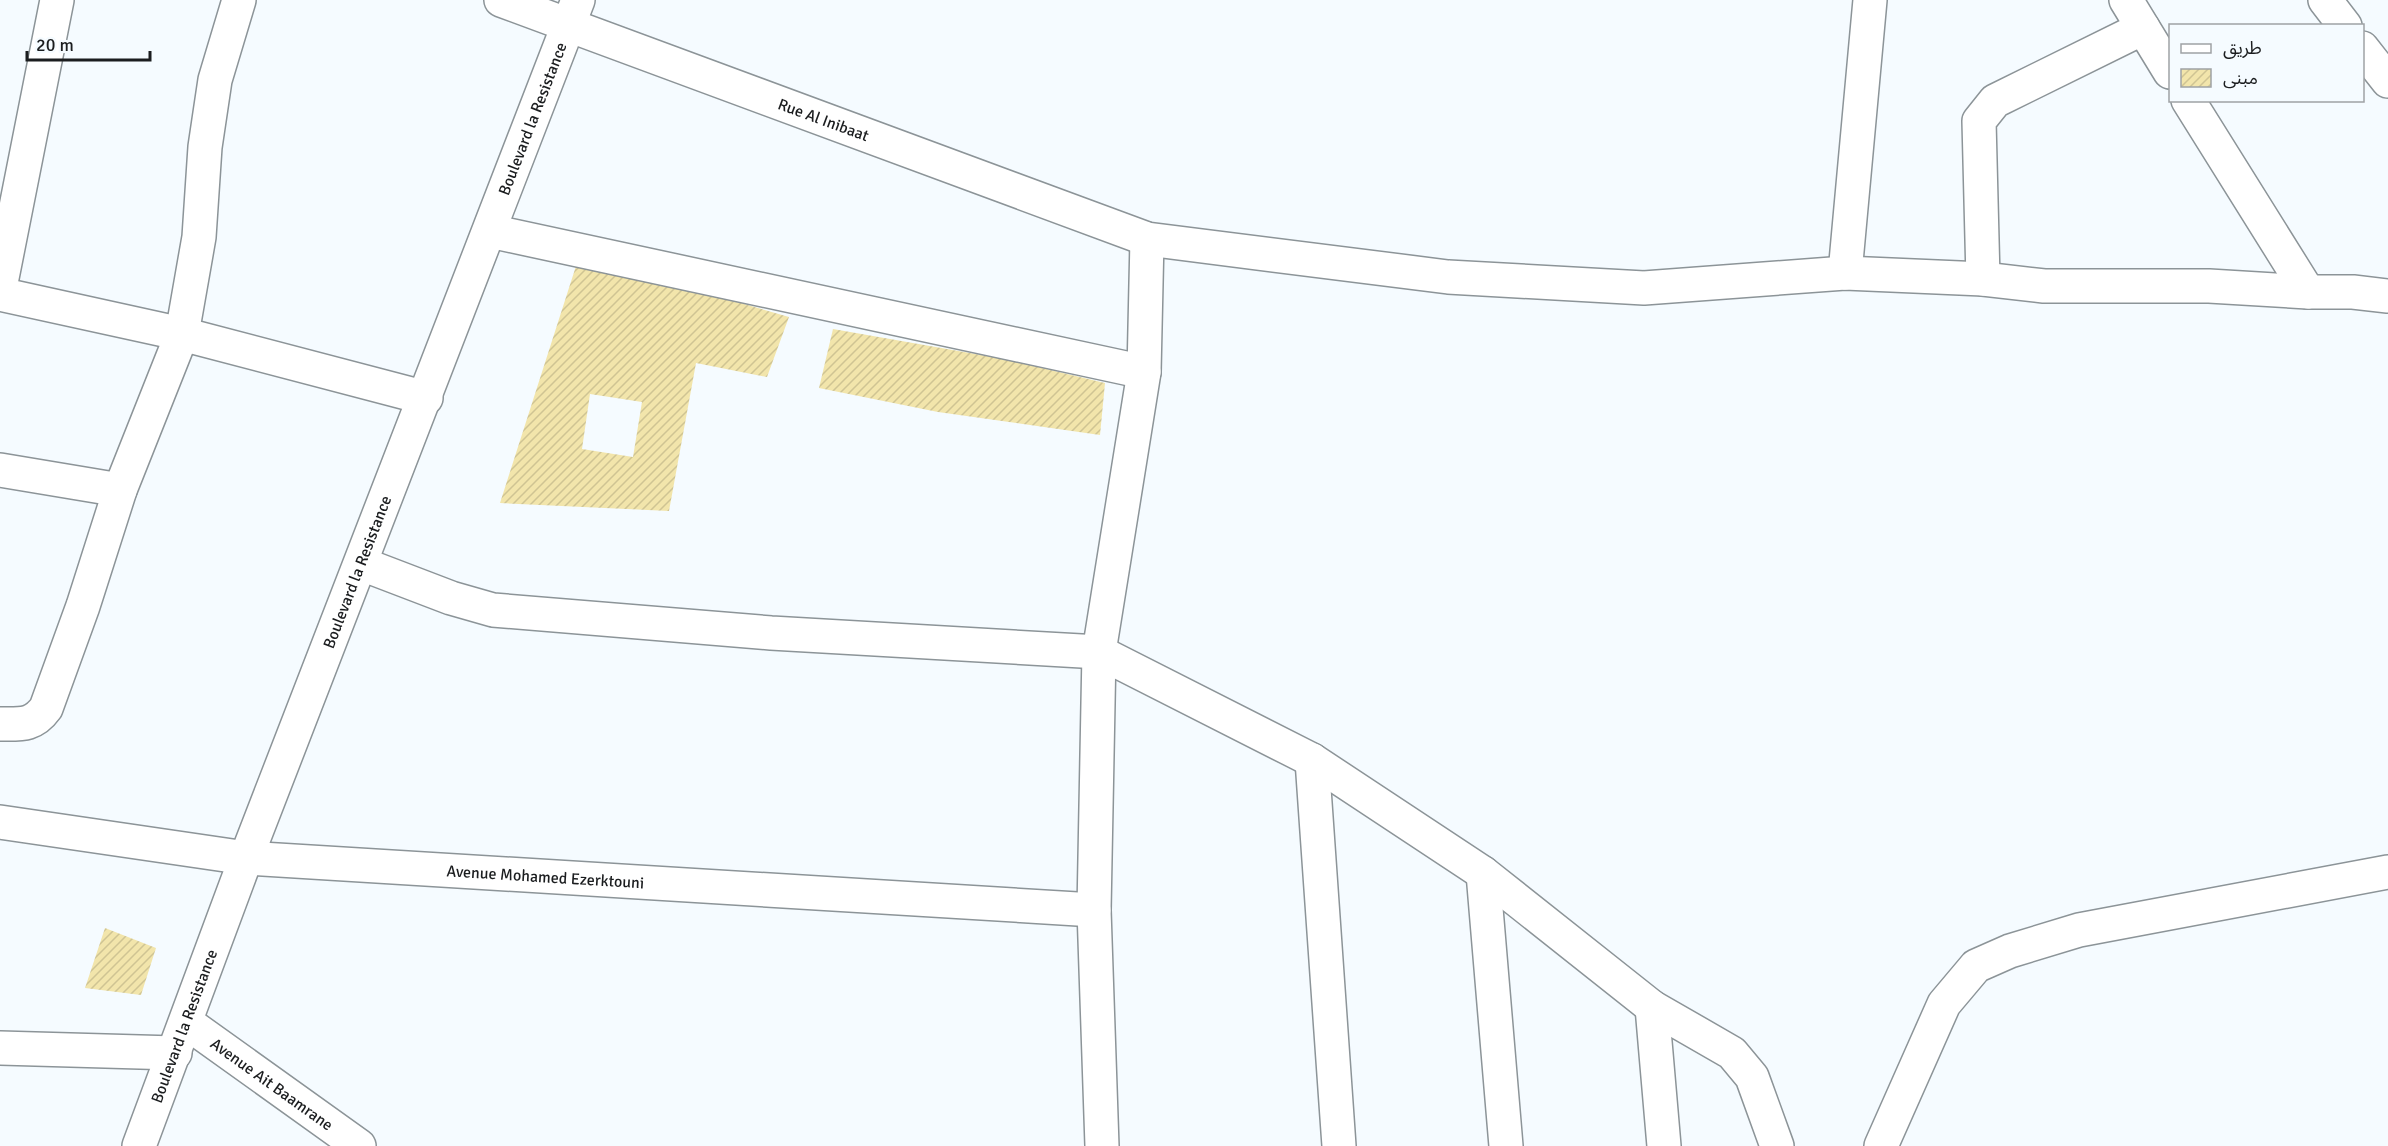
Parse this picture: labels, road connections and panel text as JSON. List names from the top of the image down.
{
  "streets": {
    "street": [
      "Boulevard la Resistance",
      "Rue Al Inibaat",
      "Avenue Mohamed Ezerktouni",
      "Avenue Ait Baamrane"
    ]
  },
  "crossings": [
    ["Boulevard la Resistance", "Rue Al Inibaat"],
    ["Boulevard la Resistance", "Avenue Mohamed Ezerktouni"],
    ["Boulevard la Resistance", "Avenue Ait Baamrane"]
  ],
  "legend": ["طريق", "مبنى"],
  "scale_bar": "20 m"
}
